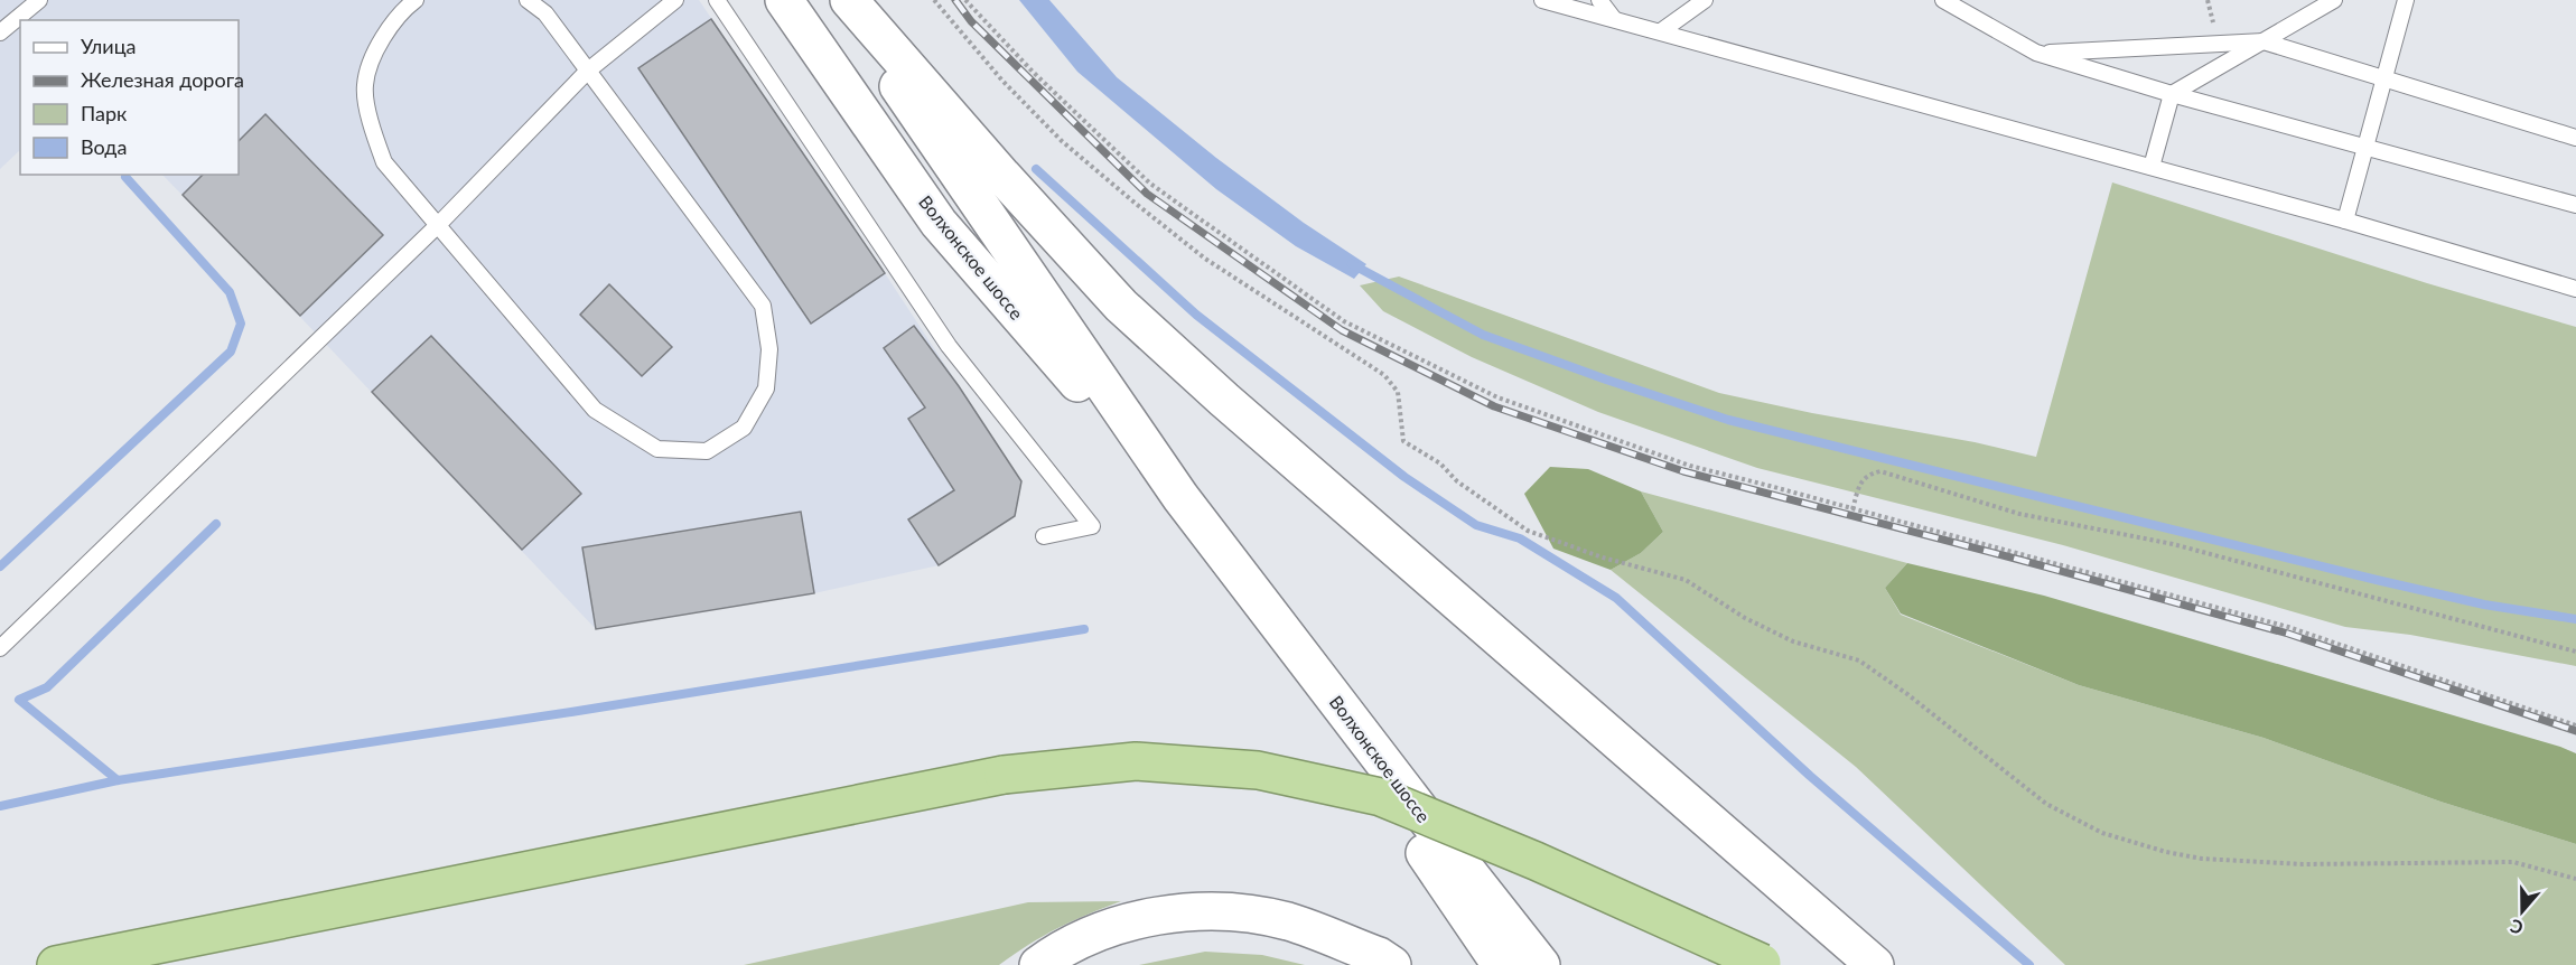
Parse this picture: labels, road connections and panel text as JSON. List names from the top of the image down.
{
  "streets": {
    "main road": ["Волхонское шоссе"]
  },
  "legend": [
    "Улица",
    "Железная дорога",
    "Парк",
    "Вода"
  ],
  "north": "bottom"
}
